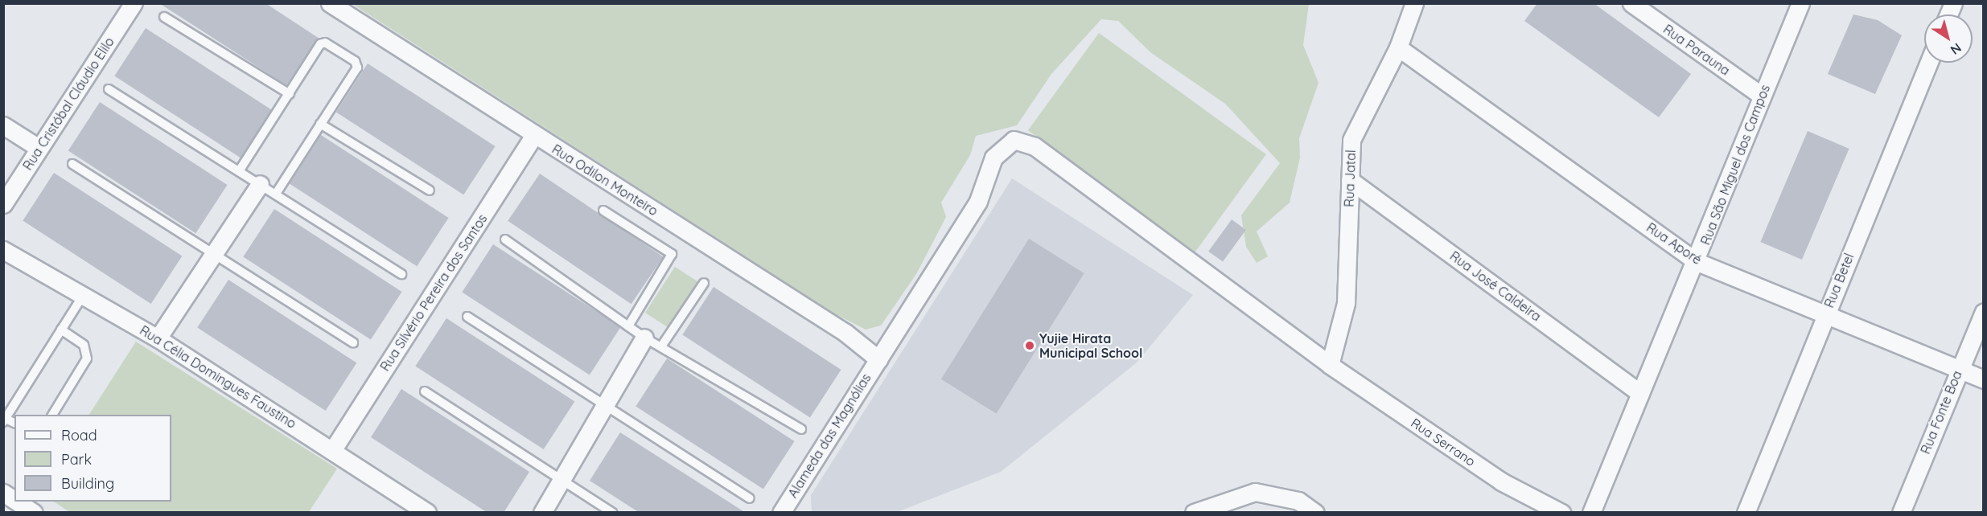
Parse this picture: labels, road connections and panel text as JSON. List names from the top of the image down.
{
  "streets": {
    "street": [
      "Rua Parauna",
      "Rua Cristóbal Cláudio Elilo",
      "Rua São Miguel dos Campos",
      "Rua Jatal",
      "Rua Odilon Monteiro",
      "Rua Aporé",
      "Rua Betel",
      "Rua José Caldeira",
      "Rua Silvério Pereira dos Santos",
      "Rua Célia Domingues Faustino",
      "Rua Fonte Boa",
      "Alameda das Magnólias",
      "Rua Serrano"
    ]
  },
  "crossings": [
    ["Rua Parauna", "Rua São Miguel dos Campos"],
    ["Rua São Miguel dos Campos", "Rua Aporé"],
    ["Rua São Miguel dos Campos", "Rua José Caldeira"],
    ["Rua Jatal", "Rua Aporé"],
    ["Rua Jatal", "Rua José Caldeira"],
    ["Rua Jatal", "Alameda das Magnólias"],
    ["Rua Jatal", "Rua Serrano"],
    ["Rua Odilon Monteiro", "Rua Silvério Pereira dos Santos"],
    ["Rua Odilon Monteiro", "Alameda das Magnólias"],
    ["Rua Aporé", "Rua Betel"],
    ["Rua Aporé", "Rua Fonte Boa"],
    ["Rua Silvério Pereira dos Santos", "Rua Célia Domingues Faustino"],
    ["Alameda das Magnólias", "Rua Serrano"]
  ],
  "places": ["Yujie Hirata Municipal School"],
  "legend": ["Road", "Park", "Building"],
  "north": "bottom right"
}
